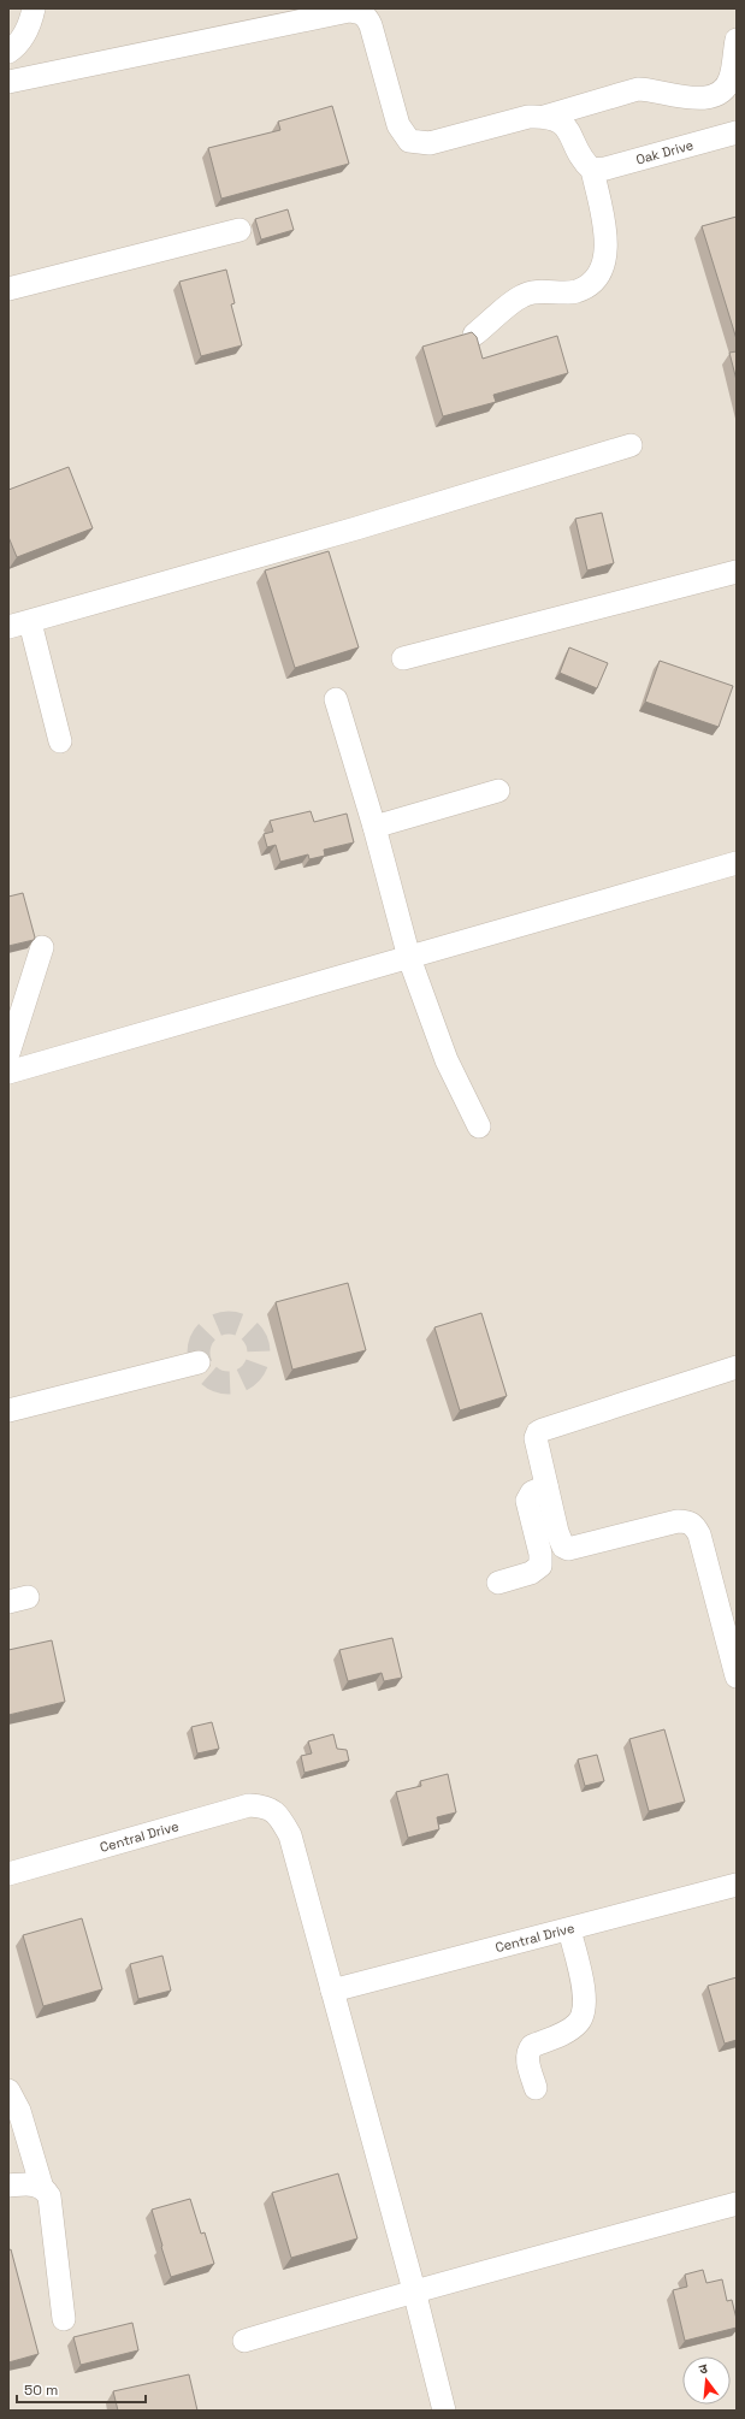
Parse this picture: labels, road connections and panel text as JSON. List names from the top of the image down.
{
  "streets": {
    "street": ["Oak Drive", "Central Drive"]
  },
  "scale_bar": "50 m",
  "north": "top"
}
